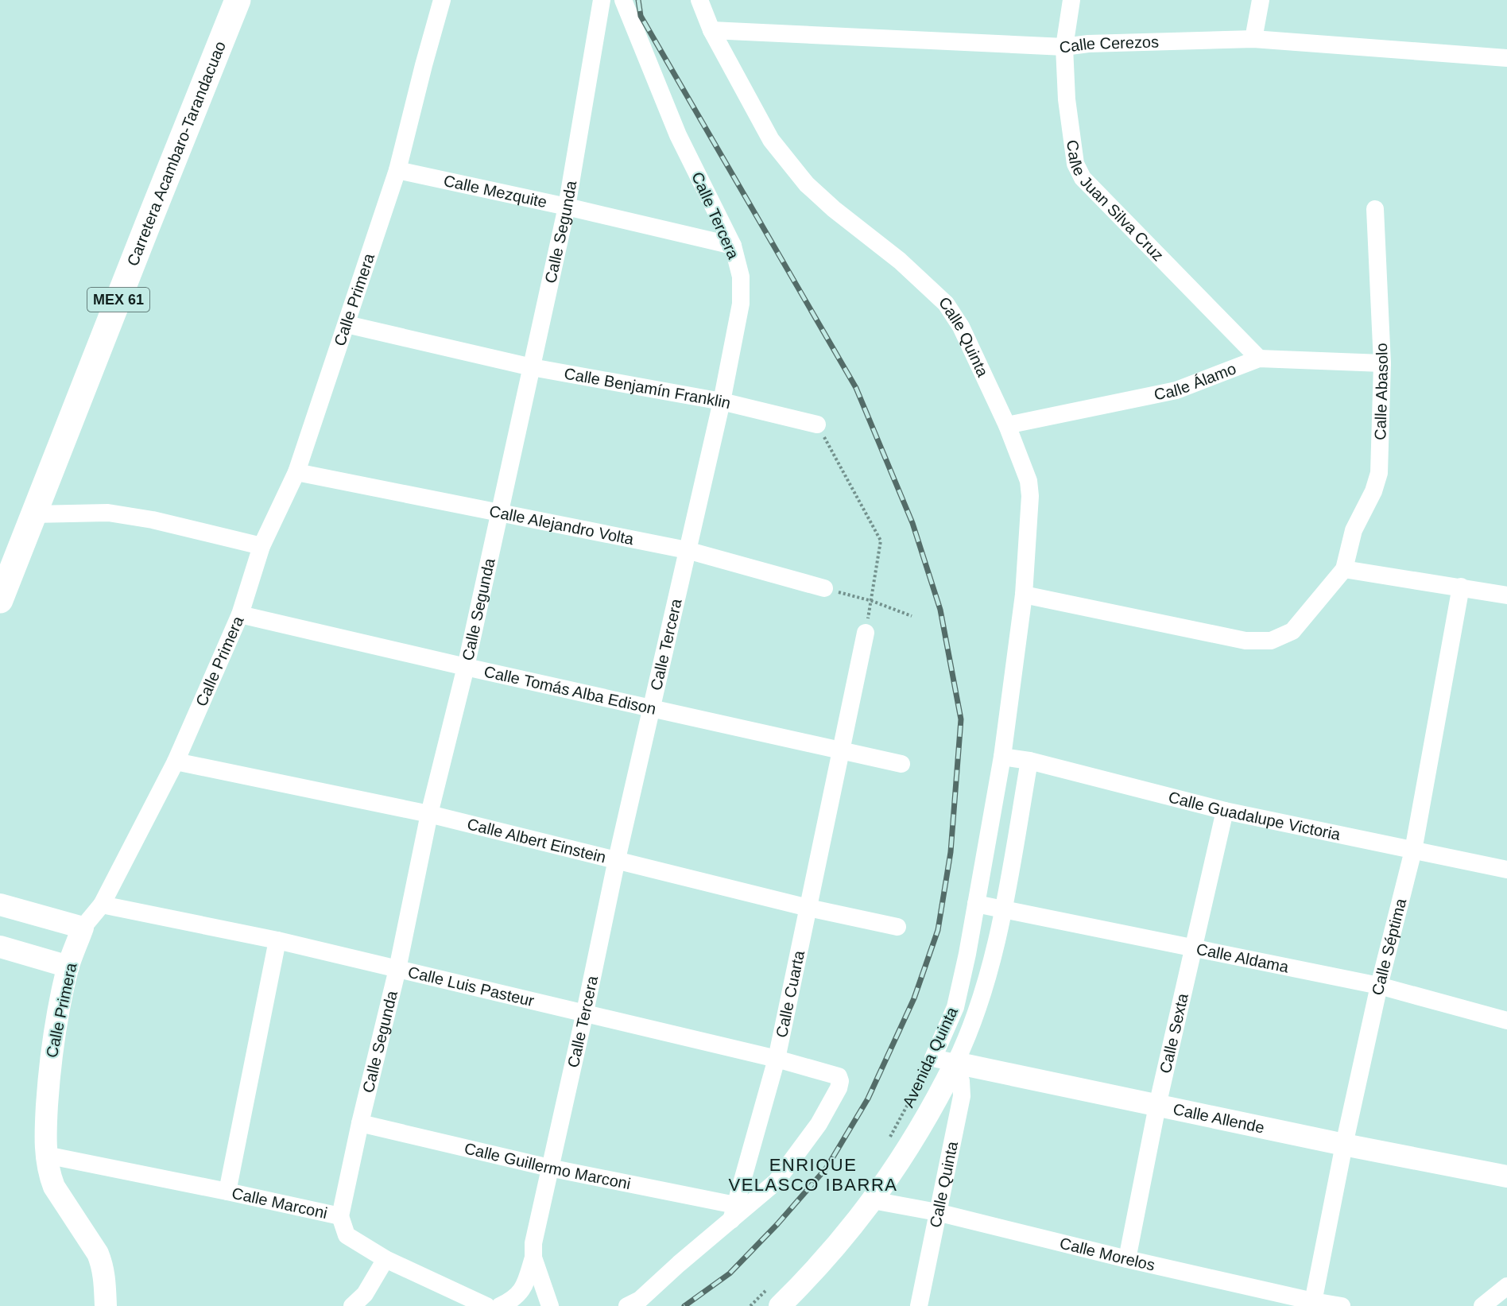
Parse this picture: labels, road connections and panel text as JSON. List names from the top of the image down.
{
  "streets": {
    "main road": ["Carretera Acambaro-Tarandacuao", "MEX 61"],
    "street": [
      "Calle Cerezos",
      "Calle Mezquite",
      "Calle Juan Silva Cruz",
      "Calle Tercera",
      "Calle Segunda",
      "Calle Primera",
      "Calle Quinta",
      "Calle Álamo",
      "Calle Benjamín Franklin",
      "Calle Abasolo",
      "Calle Alejandro Volta",
      "Calle Tomás Alba Edison",
      "Calle Guadalupe Victoria",
      "Calle Albert Einstein",
      "Calle Séptima",
      "Calle Aldama",
      "Calle Luis Pasteur",
      "Calle Cuarta",
      "Calle Sexta",
      "Avenida Quinta",
      "Calle Allende",
      "Calle Guillermo Marconi",
      "Calle Marconi",
      "Calle Morelos"
    ]
  },
  "crossings": [
    ["Calle Cerezos", "Calle Juan Silva Cruz"],
    ["Calle Cerezos", "Calle Quinta"],
    ["Calle Mezquite", "Calle Tercera"],
    ["Calle Mezquite", "Calle Segunda"],
    ["Calle Mezquite", "Calle Primera"],
    ["Calle Juan Silva Cruz", "Calle Álamo"],
    ["Calle Tercera", "Calle Benjamín Franklin"],
    ["Calle Tercera", "Calle Alejandro Volta"],
    ["Calle Tercera", "Calle Tomás Alba Edison"],
    ["Calle Tercera", "Calle Albert Einstein"],
    ["Calle Tercera", "Calle Luis Pasteur"],
    ["Calle Tercera", "Calle Guillermo Marconi"],
    ["Calle Segunda", "Calle Benjamín Franklin"],
    ["Calle Segunda", "Calle Alejandro Volta"],
    ["Calle Segunda", "Calle Tomás Alba Edison"],
    ["Calle Segunda", "Calle Albert Einstein"],
    ["Calle Segunda", "Calle Luis Pasteur"],
    ["Calle Segunda", "Calle Guillermo Marconi"],
    ["Calle Segunda", "Calle Marconi"],
    ["Calle Primera", "Calle Benjamín Franklin"],
    ["Calle Primera", "Calle Alejandro Volta"],
    ["Calle Primera", "Calle Tomás Alba Edison"],
    ["Calle Primera", "Calle Albert Einstein"],
    ["Calle Primera", "Calle Luis Pasteur"],
    ["Calle Primera", "Calle Marconi"],
    ["Calle Quinta", "Calle Álamo"],
    ["Calle Quinta", "Calle Abasolo"],
    ["Calle Quinta", "Calle Guadalupe Victoria"],
    ["Calle Quinta", "Avenida Quinta"],
    ["Calle Quinta", "Calle Allende"],
    ["Calle Quinta", "Calle Morelos"],
    ["Calle Álamo", "Calle Abasolo"],
    ["Calle Tomás Alba Edison", "Calle Cuarta"],
    ["Calle Guadalupe Victoria", "Calle Séptima"],
    ["Calle Guadalupe Victoria", "Calle Sexta"],
    ["Calle Guadalupe Victoria", "Avenida Quinta"],
    ["Calle Albert Einstein", "Calle Cuarta"],
    ["Calle Séptima", "Calle Aldama"],
    ["Calle Séptima", "Calle Allende"],
    ["Calle Séptima", "Calle Morelos"],
    ["Calle Aldama", "Calle Sexta"],
    ["Calle Aldama", "Avenida Quinta"],
    ["Calle Luis Pasteur", "Calle Cuarta"],
    ["Calle Luis Pasteur", "Calle Guillermo Marconi"],
    ["Calle Cuarta", "Calle Guillermo Marconi"],
    ["Calle Sexta", "Calle Allende"],
    ["Calle Sexta", "Calle Morelos"],
    ["Avenida Quinta", "Calle Allende"],
    ["Avenida Quinta", "Calle Morelos"]
  ],
  "districts": ["ENRIQUE VELASCO IBARRA"]
}
